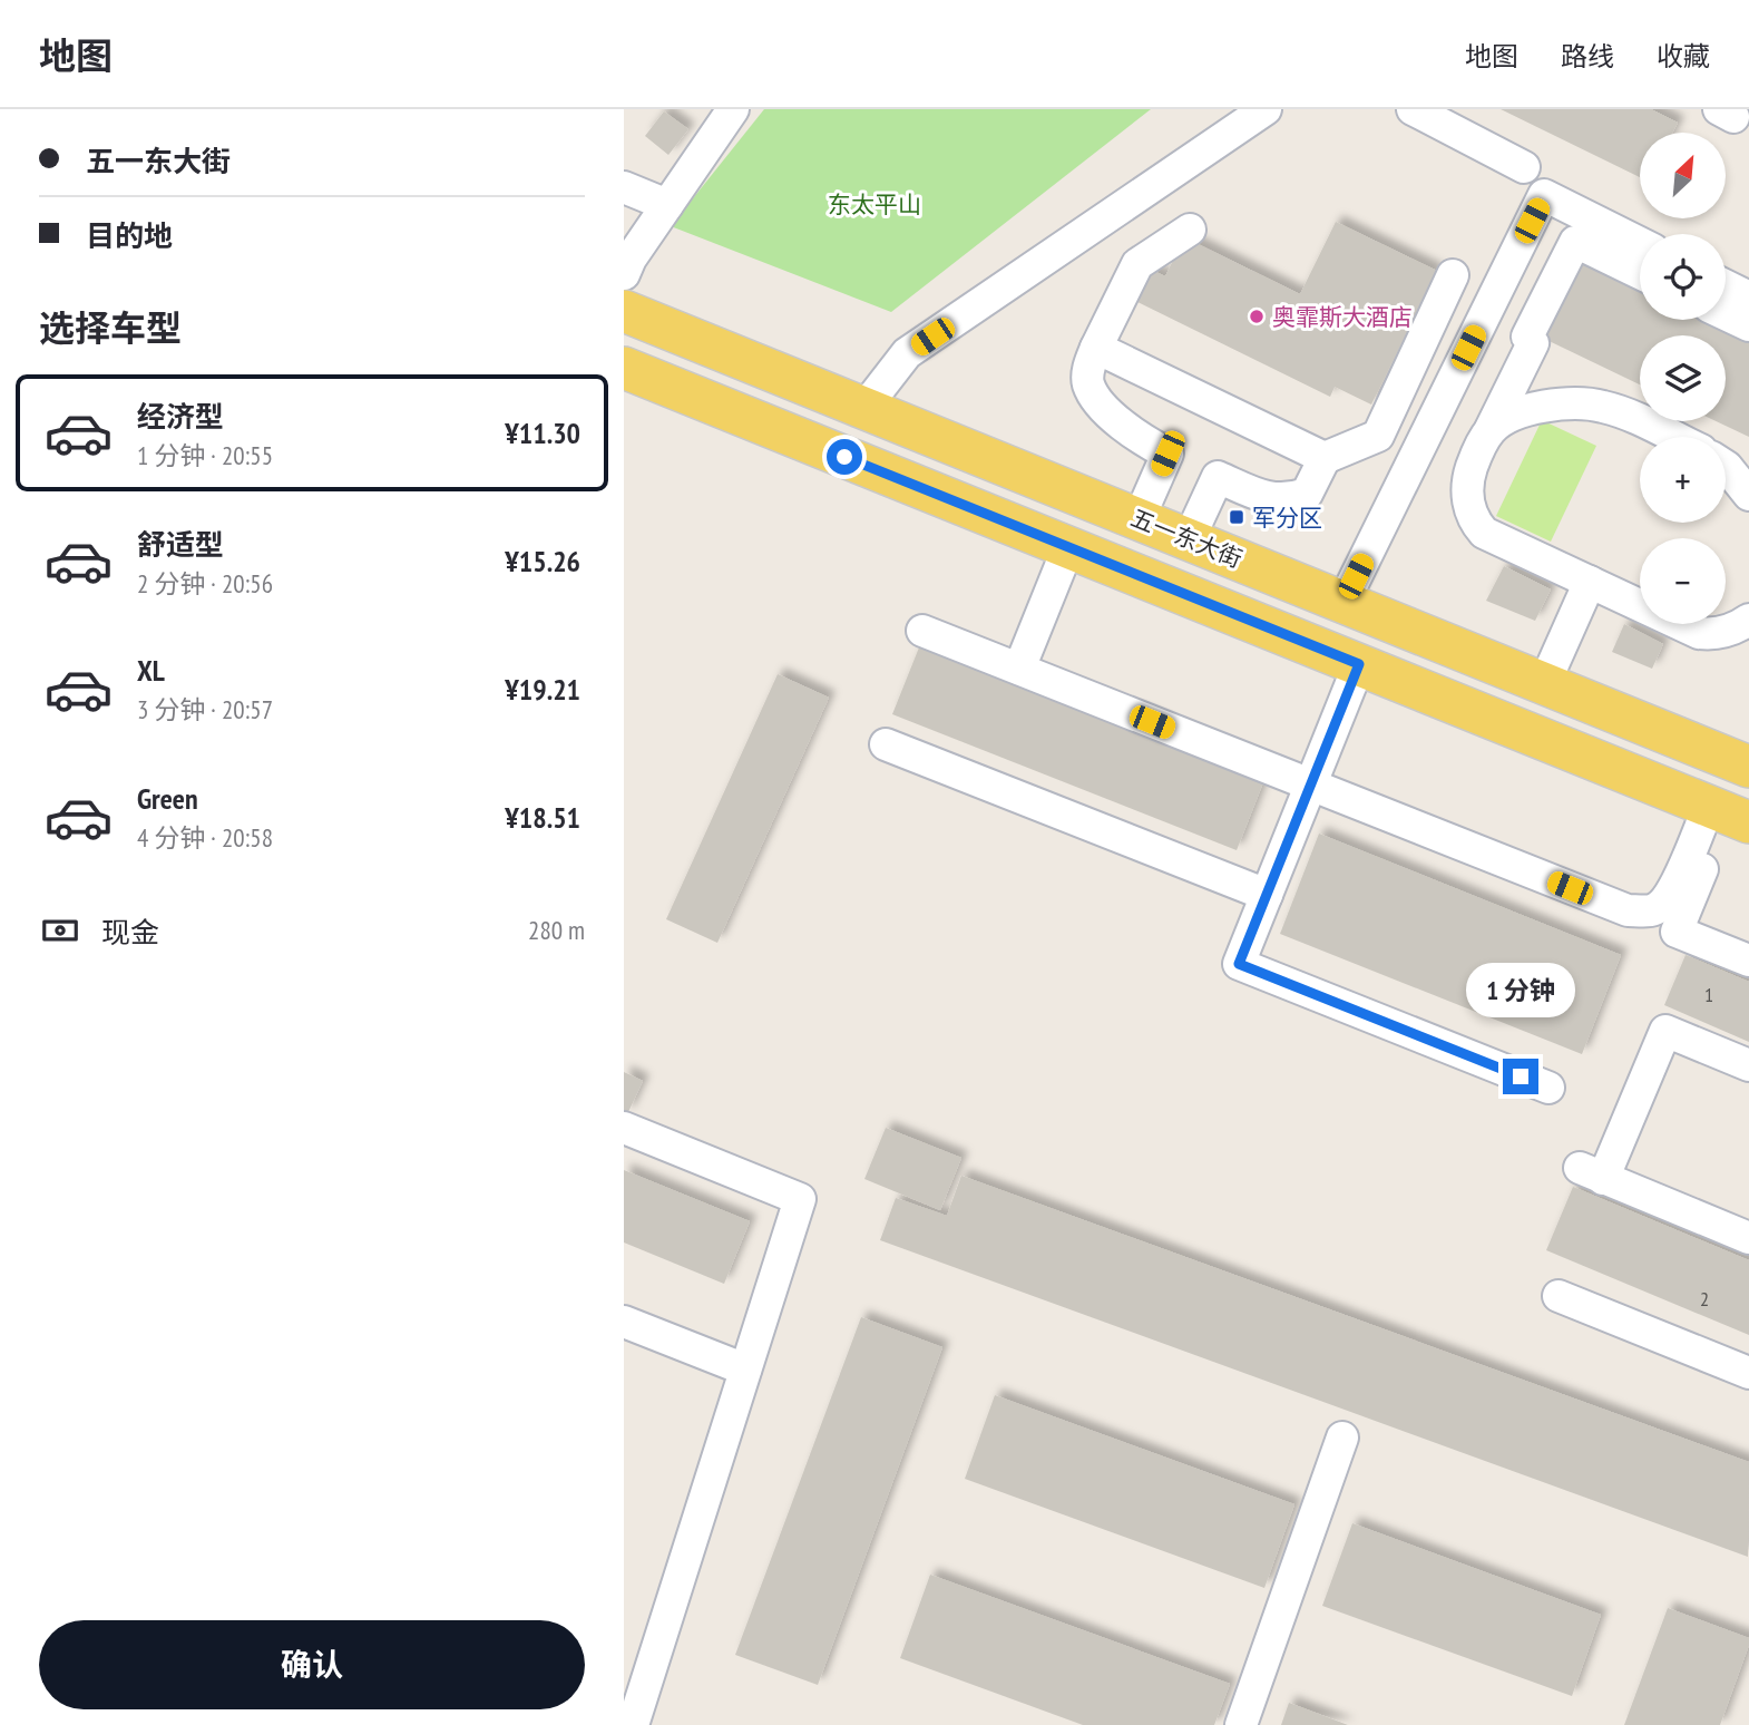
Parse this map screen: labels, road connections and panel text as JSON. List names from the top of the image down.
{
  "streets": {
    "main road": ["五一东大街"]
  },
  "parks": ["东太平山"],
  "places": {
    "other": ["奥霏斯大酒店"],
    "transit": ["军分区"]
  },
  "house_numbers": ["1", "2"],
  "north": "top right",
  "page": {
    "header": "地图",
    "nav": ["地图", "路线", "收藏"],
    "banner": ["五一东大街", "目的地"],
    "map_buttons": ["+", "−"],
    "heading": "选择车型",
    "list": [
      {
        "name": "经济型",
        "note": "1 分钟 · 20:55",
        "value": "¥11.30"
      },
      {
        "name": "舒适型",
        "note": "2 分钟 · 20:56",
        "value": "¥15.26"
      },
      {
        "name": "XL",
        "note": "3 分钟 · 20:57",
        "value": "¥19.21"
      },
      {
        "name": "Green",
        "note": "4 分钟 · 20:58",
        "value": "¥18.51"
      }
    ],
    "pay": ["现金", "280 m"],
    "bubble": "1 分钟",
    "buttons": "确认"
  }
}
